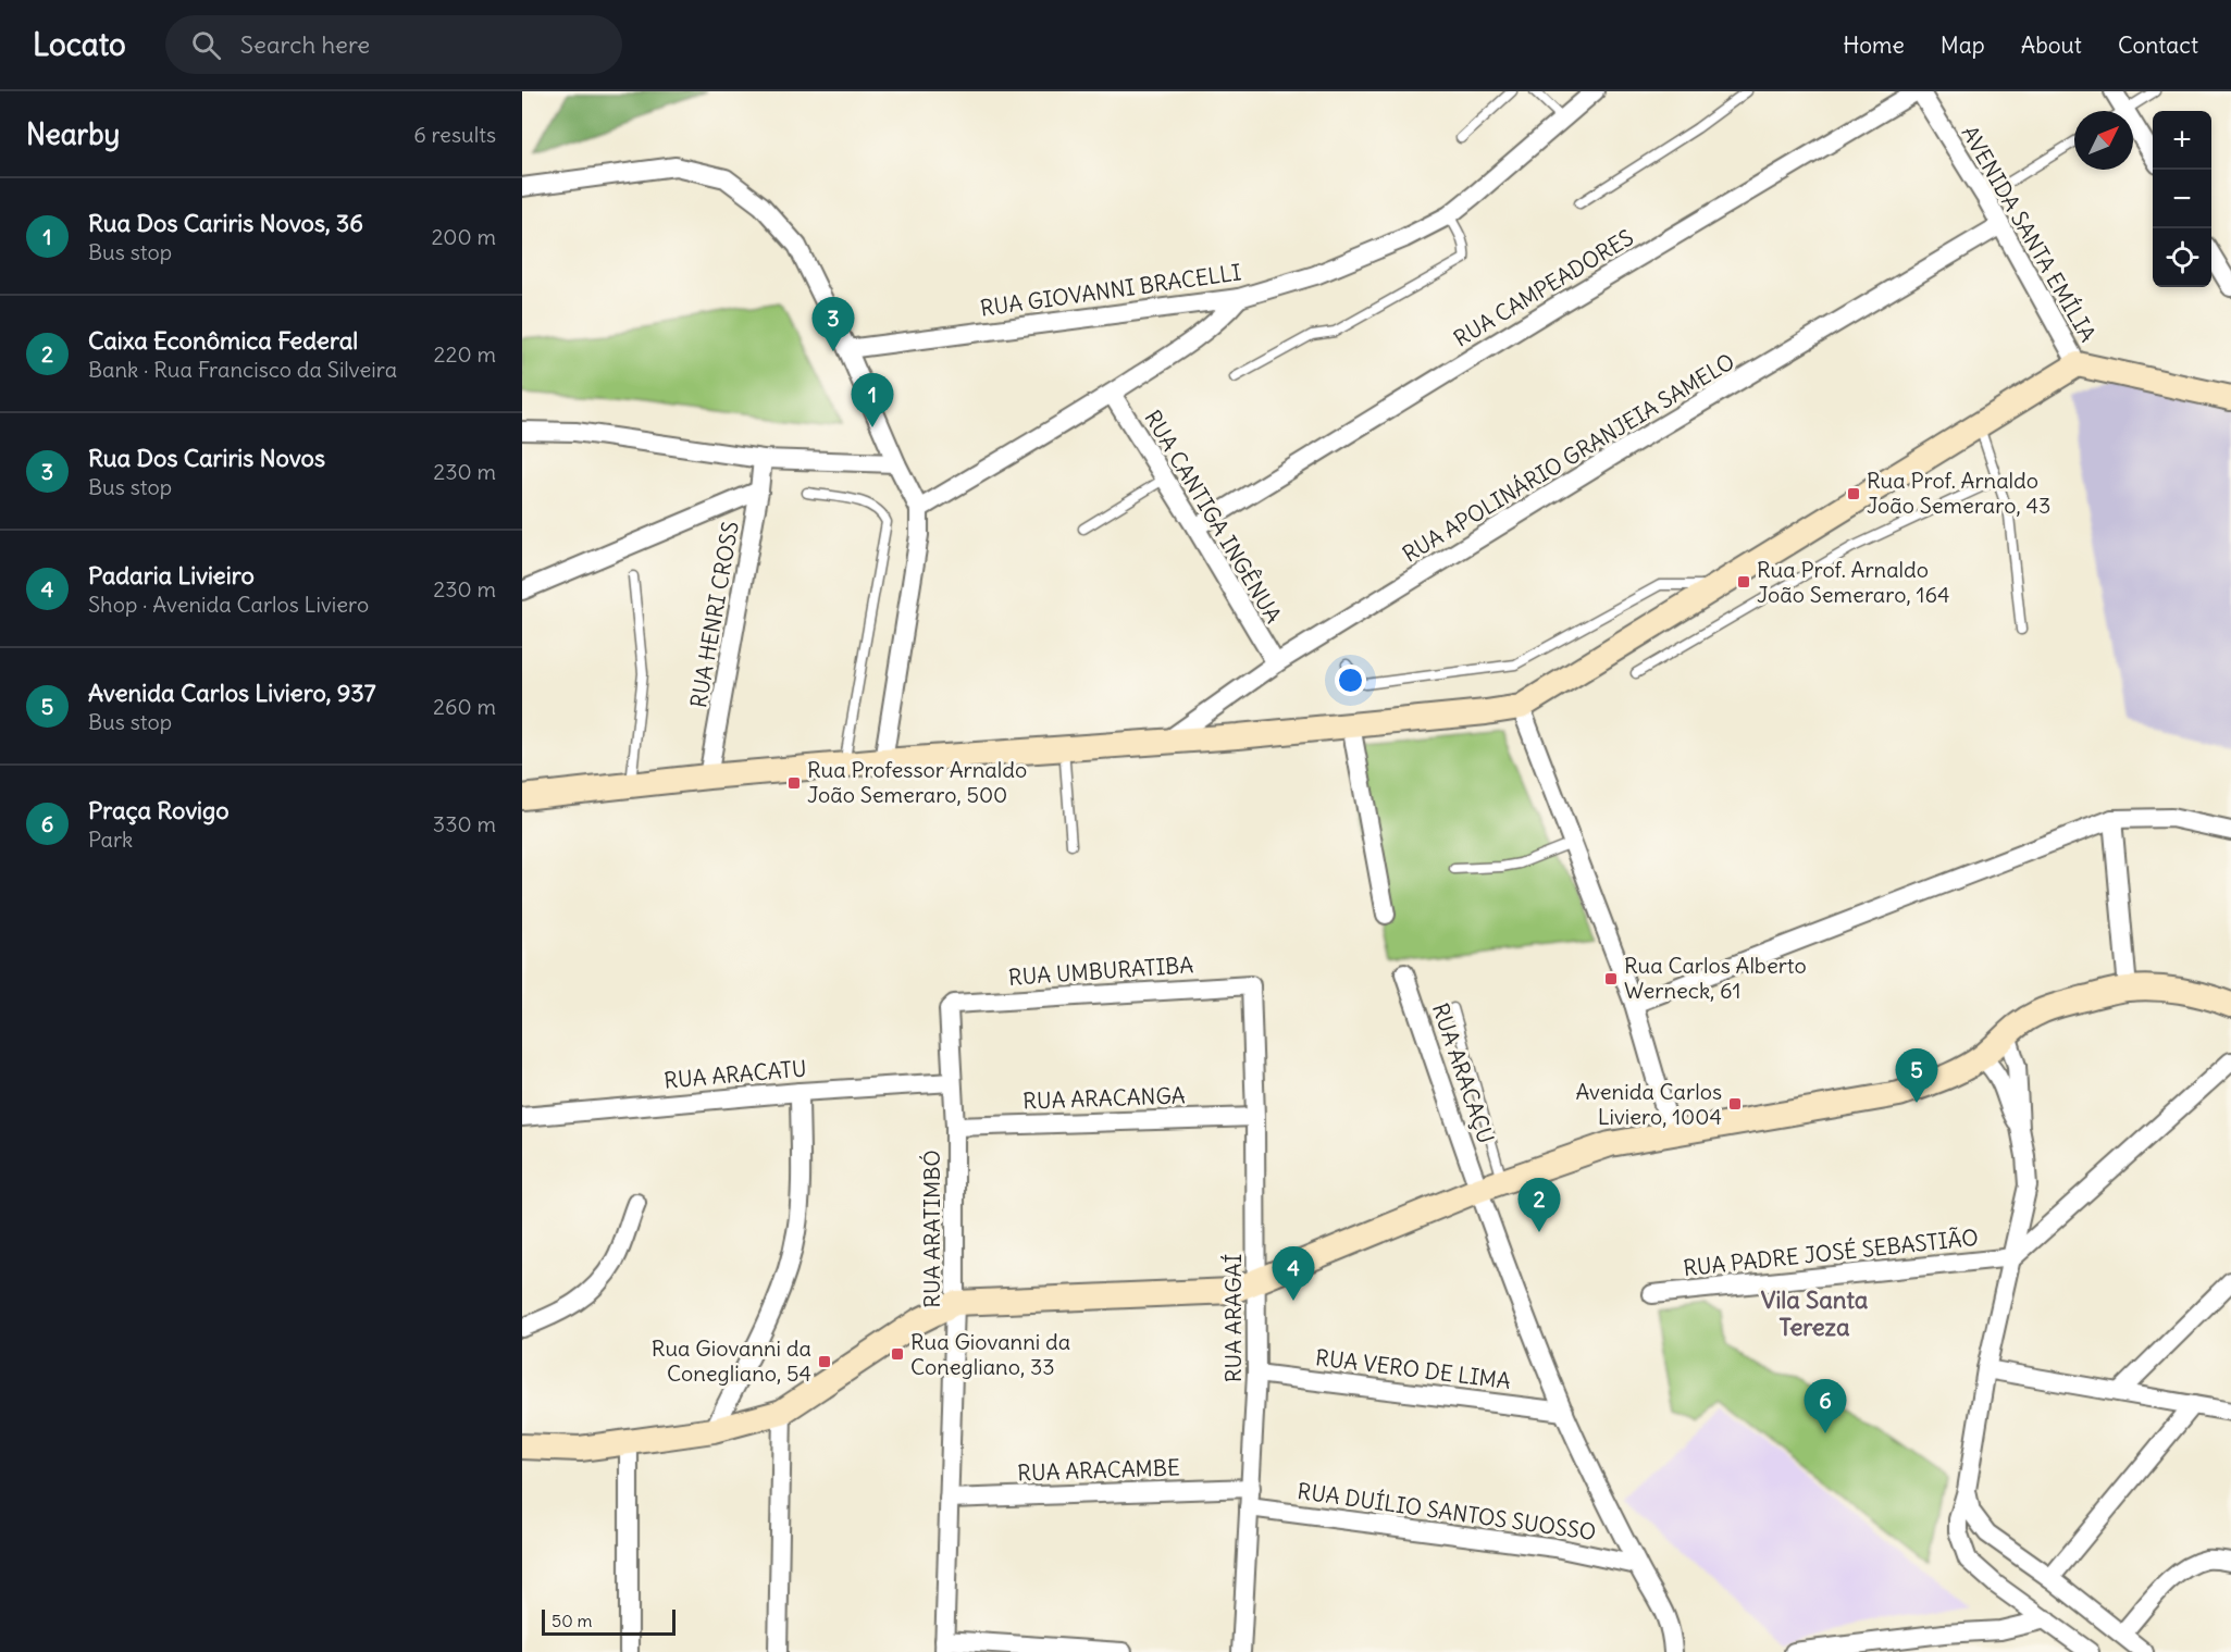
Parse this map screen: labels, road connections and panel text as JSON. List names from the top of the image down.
{
  "streets": {
    "street": [
      "AVENIDA SANTA EMÍLIA",
      "RUA CAMPEADORES",
      "RUA GIOVANNI BRACELLI",
      "RUA APOLINÁRIO GRANJEIA SAMELO",
      "RUA CANTIGA INGÊNUA",
      "RUA HENRI CROSS",
      "RUA UMBURATIBA",
      "RUA ARACAÇU",
      "RUA ARACATU",
      "RUA ARACANGA",
      "RUA ARATIMBÓ",
      "RUA PADRE JOSÉ SEBASTIÃO",
      "RUA ARAGAÍ",
      "RUA VERO DE LIMA",
      "RUA ARACAMBE",
      "RUA DUÍLIO SANTOS SUOSSO"
    ]
  },
  "crossings": [
    ["AVENIDA SANTA EMÍLIA", "RUA CAMPEADORES"],
    ["AVENIDA SANTA EMÍLIA", "RUA APOLINÁRIO GRANJEIA SAMELO"],
    ["RUA CAMPEADORES", "RUA CANTIGA INGÊNUA"],
    ["RUA APOLINÁRIO GRANJEIA SAMELO", "RUA CANTIGA INGÊNUA"],
    ["RUA UMBURATIBA", "RUA ARATIMBÓ"],
    ["RUA UMBURATIBA", "RUA ARAGAÍ"],
    ["RUA ARACAÇU", "RUA VERO DE LIMA"],
    ["RUA ARACAÇU", "RUA DUÍLIO SANTOS SUOSSO"],
    ["RUA ARACATU", "RUA ARATIMBÓ"],
    ["RUA ARACANGA", "RUA ARATIMBÓ"],
    ["RUA ARACANGA", "RUA ARAGAÍ"],
    ["RUA ARATIMBÓ", "RUA ARACAMBE"],
    ["RUA ARAGAÍ", "RUA VERO DE LIMA"],
    ["RUA ARAGAÍ", "RUA ARACAMBE"],
    ["RUA ARAGAÍ", "RUA DUÍLIO SANTOS SUOSSO"]
  ],
  "districts": ["Vila Santa Tereza"],
  "places": {
    "transit": [
      "Rua Prof. Arnaldo João Semeraro, 43",
      "Rua Prof. Arnaldo João Semeraro, 164",
      "Rua Professor Arnaldo João Semeraro, 500",
      "Rua Carlos Alberto Werneck, 61",
      "Avenida Carlos Liviero, 1004",
      "Rua Giovanni da Conegliano, 33",
      "Rua Giovanni da Conegliano, 54"
    ]
  },
  "scale_bar": "50 m",
  "north": "top right",
  "page": {
    "header": "Locato",
    "search": "Search here",
    "nav": [
      "Home",
      "Map",
      "About",
      "Contact"
    ],
    "heading": ["Nearby", "6 results"],
    "map_buttons": ["+", "−"],
    "list": [
      {
        "mark": "1",
        "name": "Rua Dos Cariris Novos, 36",
        "note": "Bus stop",
        "value": "200 m"
      },
      {
        "mark": "2",
        "name": "Caixa Econômica Federal",
        "note": "Bank · Rua Francisco da Silveira",
        "value": "220 m"
      },
      {
        "mark": "3",
        "name": "Rua Dos Cariris Novos",
        "note": "Bus stop",
        "value": "230 m"
      },
      {
        "mark": "4",
        "name": "Padaria Livieiro",
        "note": "Shop · Avenida Carlos Liviero",
        "value": "230 m"
      },
      {
        "mark": "5",
        "name": "Avenida Carlos Liviero, 937",
        "note": "Bus stop",
        "value": "260 m"
      },
      {
        "mark": "6",
        "name": "Praça Rovigo",
        "note": "Park",
        "value": "330 m"
      }
    ],
    "pins": [
      "3",
      "1",
      "5",
      "2",
      "4",
      "6"
    ],
    "scale": "50 m"
  }
}
